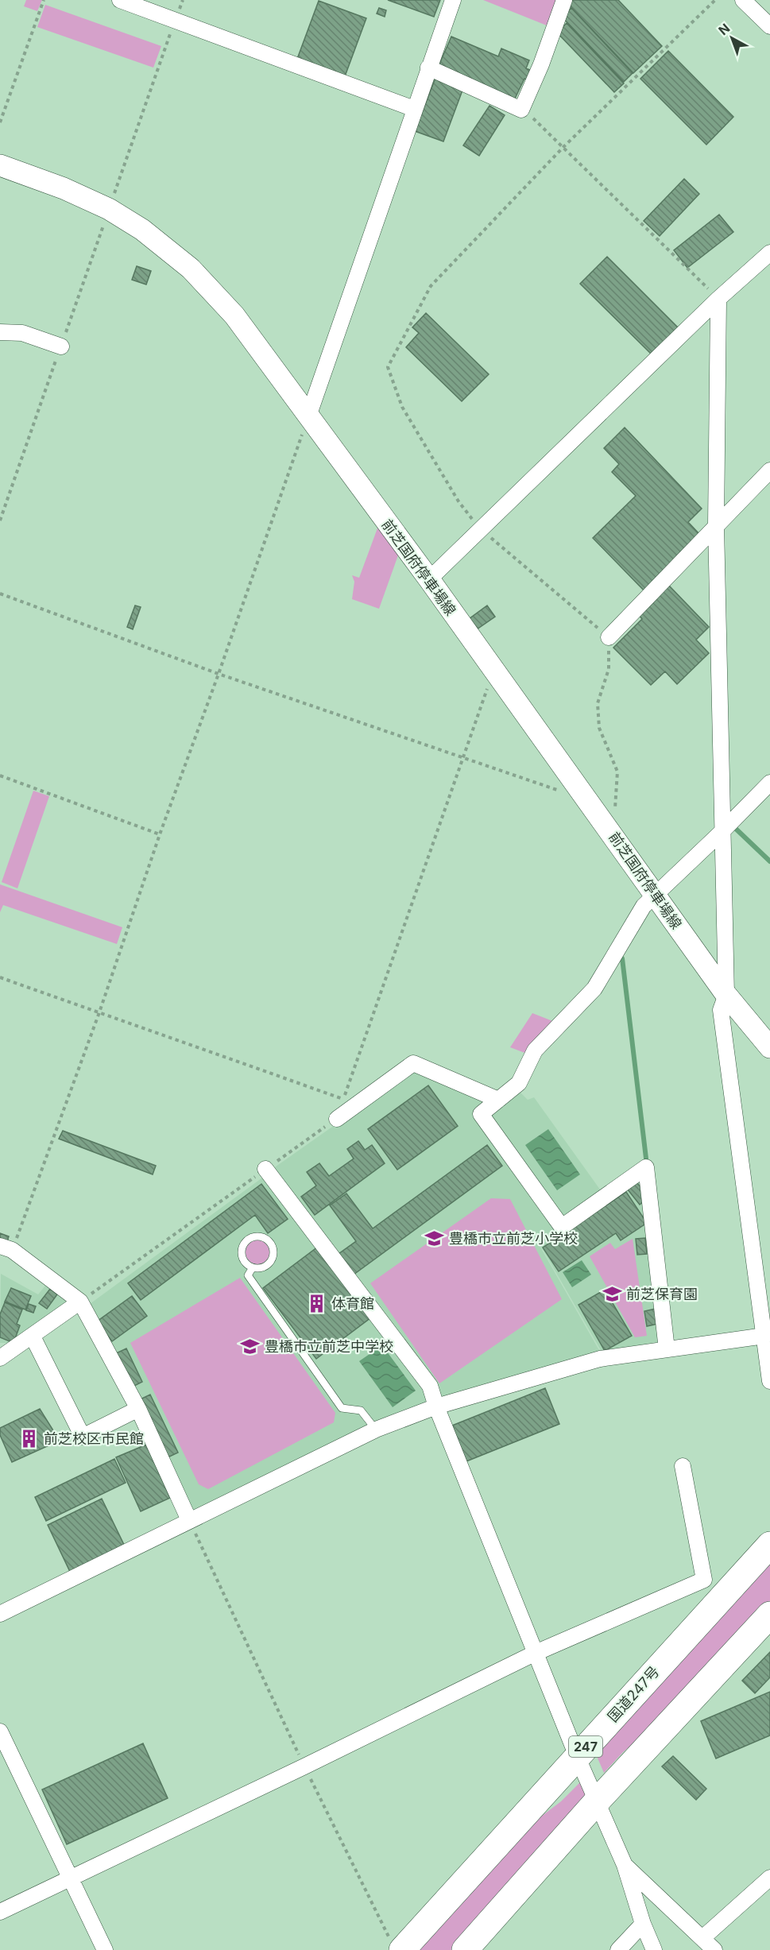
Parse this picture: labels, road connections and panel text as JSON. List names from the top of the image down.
{
  "streets": {
    "highway": ["国道247号", "247"],
    "main road": ["前芝国府停車場線"]
  },
  "places": {
    "school or university": ["豊橋市立前芝小学校", "前芝保育園", "豊橋市立前芝中学校"],
    "building": ["体育館", "前芝校区市民館"]
  },
  "north": "top left"
}
